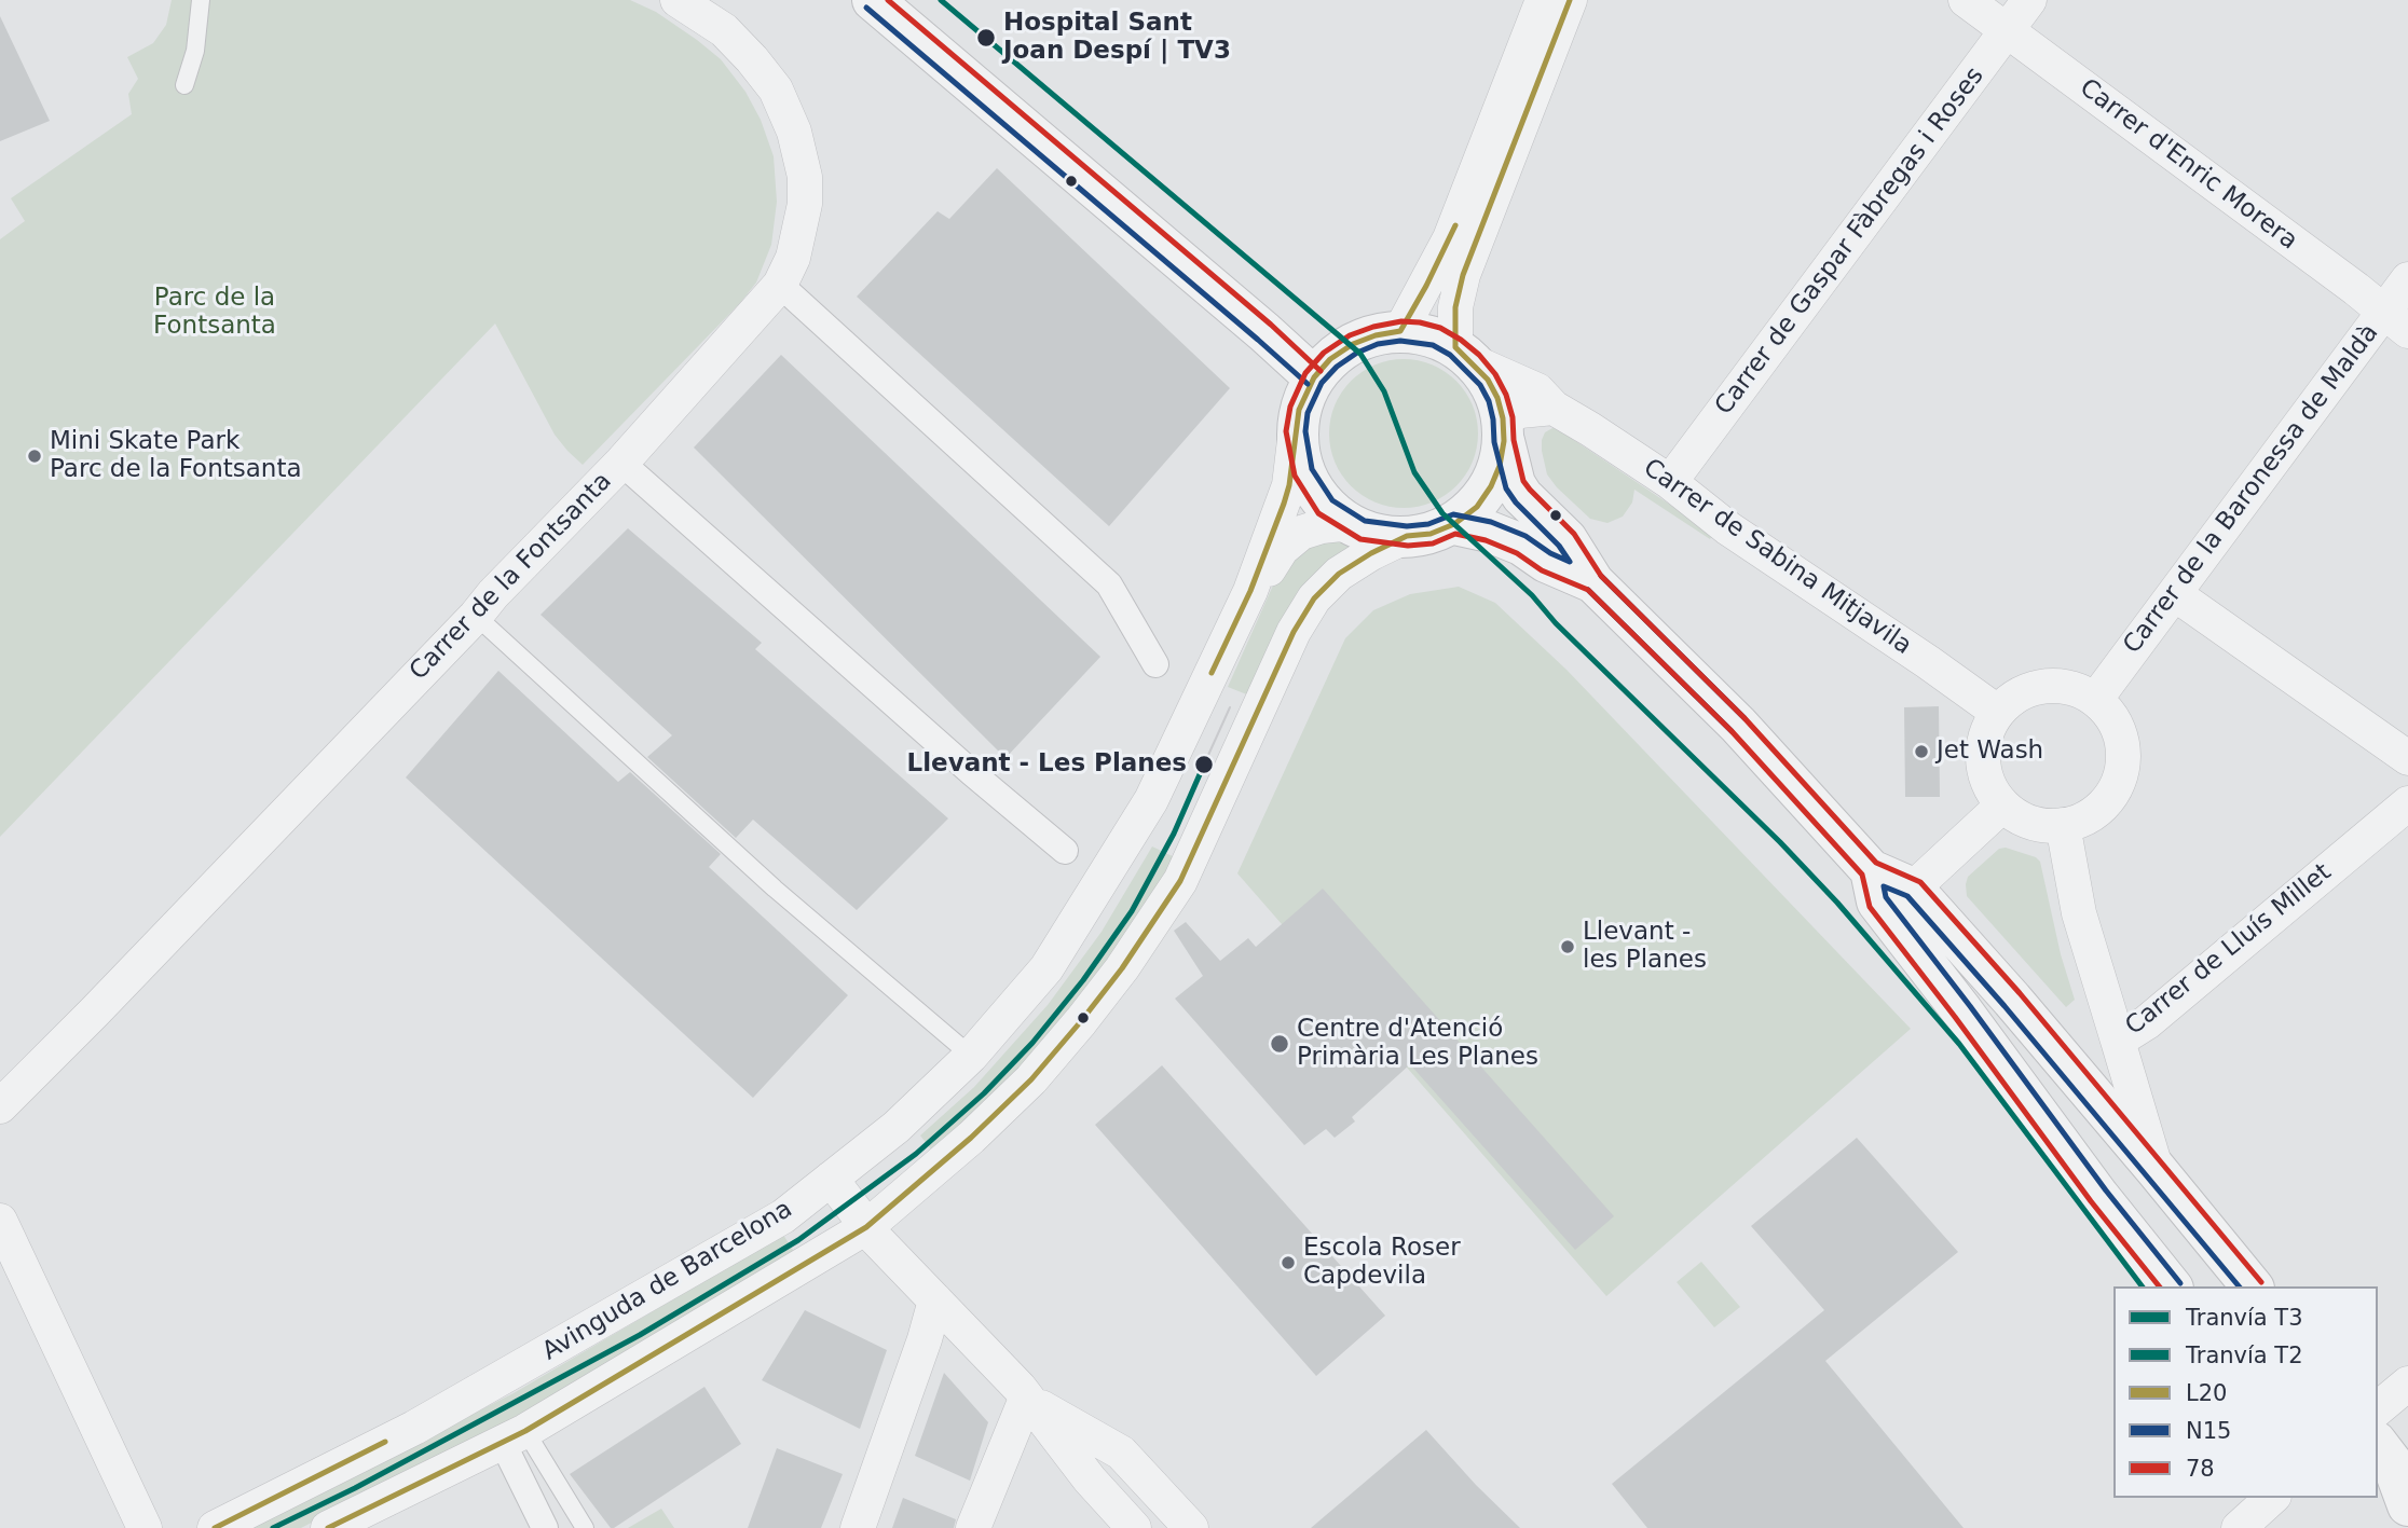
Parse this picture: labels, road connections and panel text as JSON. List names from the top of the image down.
{
  "streets": {
    "street": [
      "Carrer d'Enric Morera",
      "Carrer de Gaspar Fàbregas i Roses",
      "Carrer de la Baronessa de Maldà",
      "Carrer de Sabina Mitjavila",
      "Carrer de la Fontsanta",
      "Carrer de Lluís Millet",
      "Avinguda de Barcelona"
    ]
  },
  "crossings": [
    ["Carrer d'Enric Morera", "Carrer de Gaspar Fàbregas i Roses"],
    ["Carrer d'Enric Morera", "Carrer de la Baronessa de Maldà"],
    ["Carrer de Gaspar Fàbregas i Roses", "Carrer de Sabina Mitjavila"],
    ["Carrer de la Baronessa de Maldà", "Carrer de Sabina Mitjavila"]
  ],
  "parks": ["Parc de la Fontsanta"],
  "places": [
    "Hospital Sant Joan Despí | TV3",
    "Mini Skate Park Parc de la Fontsanta",
    "Jet Wash",
    "Llevant - Les Planes",
    "Llevant - les Planes",
    "Centre d'Atenció Primària Les Planes",
    "Escola Roser Capdevila"
  ],
  "lines": [
    "tram line T3",
    "transit line L20",
    "transit line 78",
    "transit line N15",
    "tram line T2"
  ],
  "legend": [
    "Tranvía T3",
    "Tranvía T2",
    "L20",
    "N15",
    "78"
  ]
}
